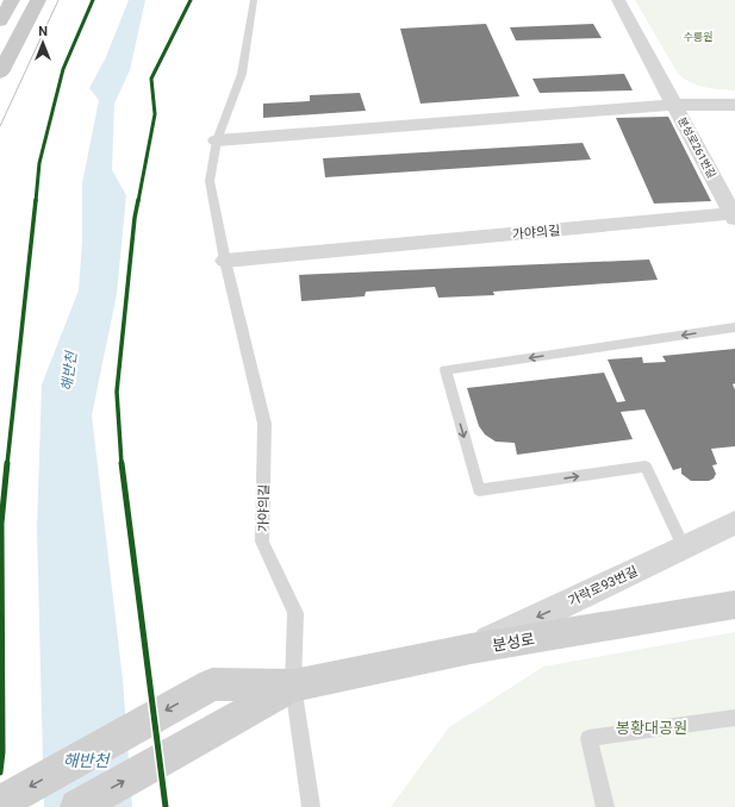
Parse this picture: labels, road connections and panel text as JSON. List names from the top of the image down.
{
  "streets": {
    "main road": ["분성로"],
    "street": ["분성로261번길", "가야의길", "가락로93번길"]
  },
  "crossings": [
    ["분성로261번길", "가야의길"],
    ["가야의길", "분성로"],
    ["가락로93번길", "분성로"]
  ],
  "one_way": ["가락로93번길"],
  "water": ["해반천"],
  "parks": ["수릉원", "봉황대공원"],
  "north": "top"
}
